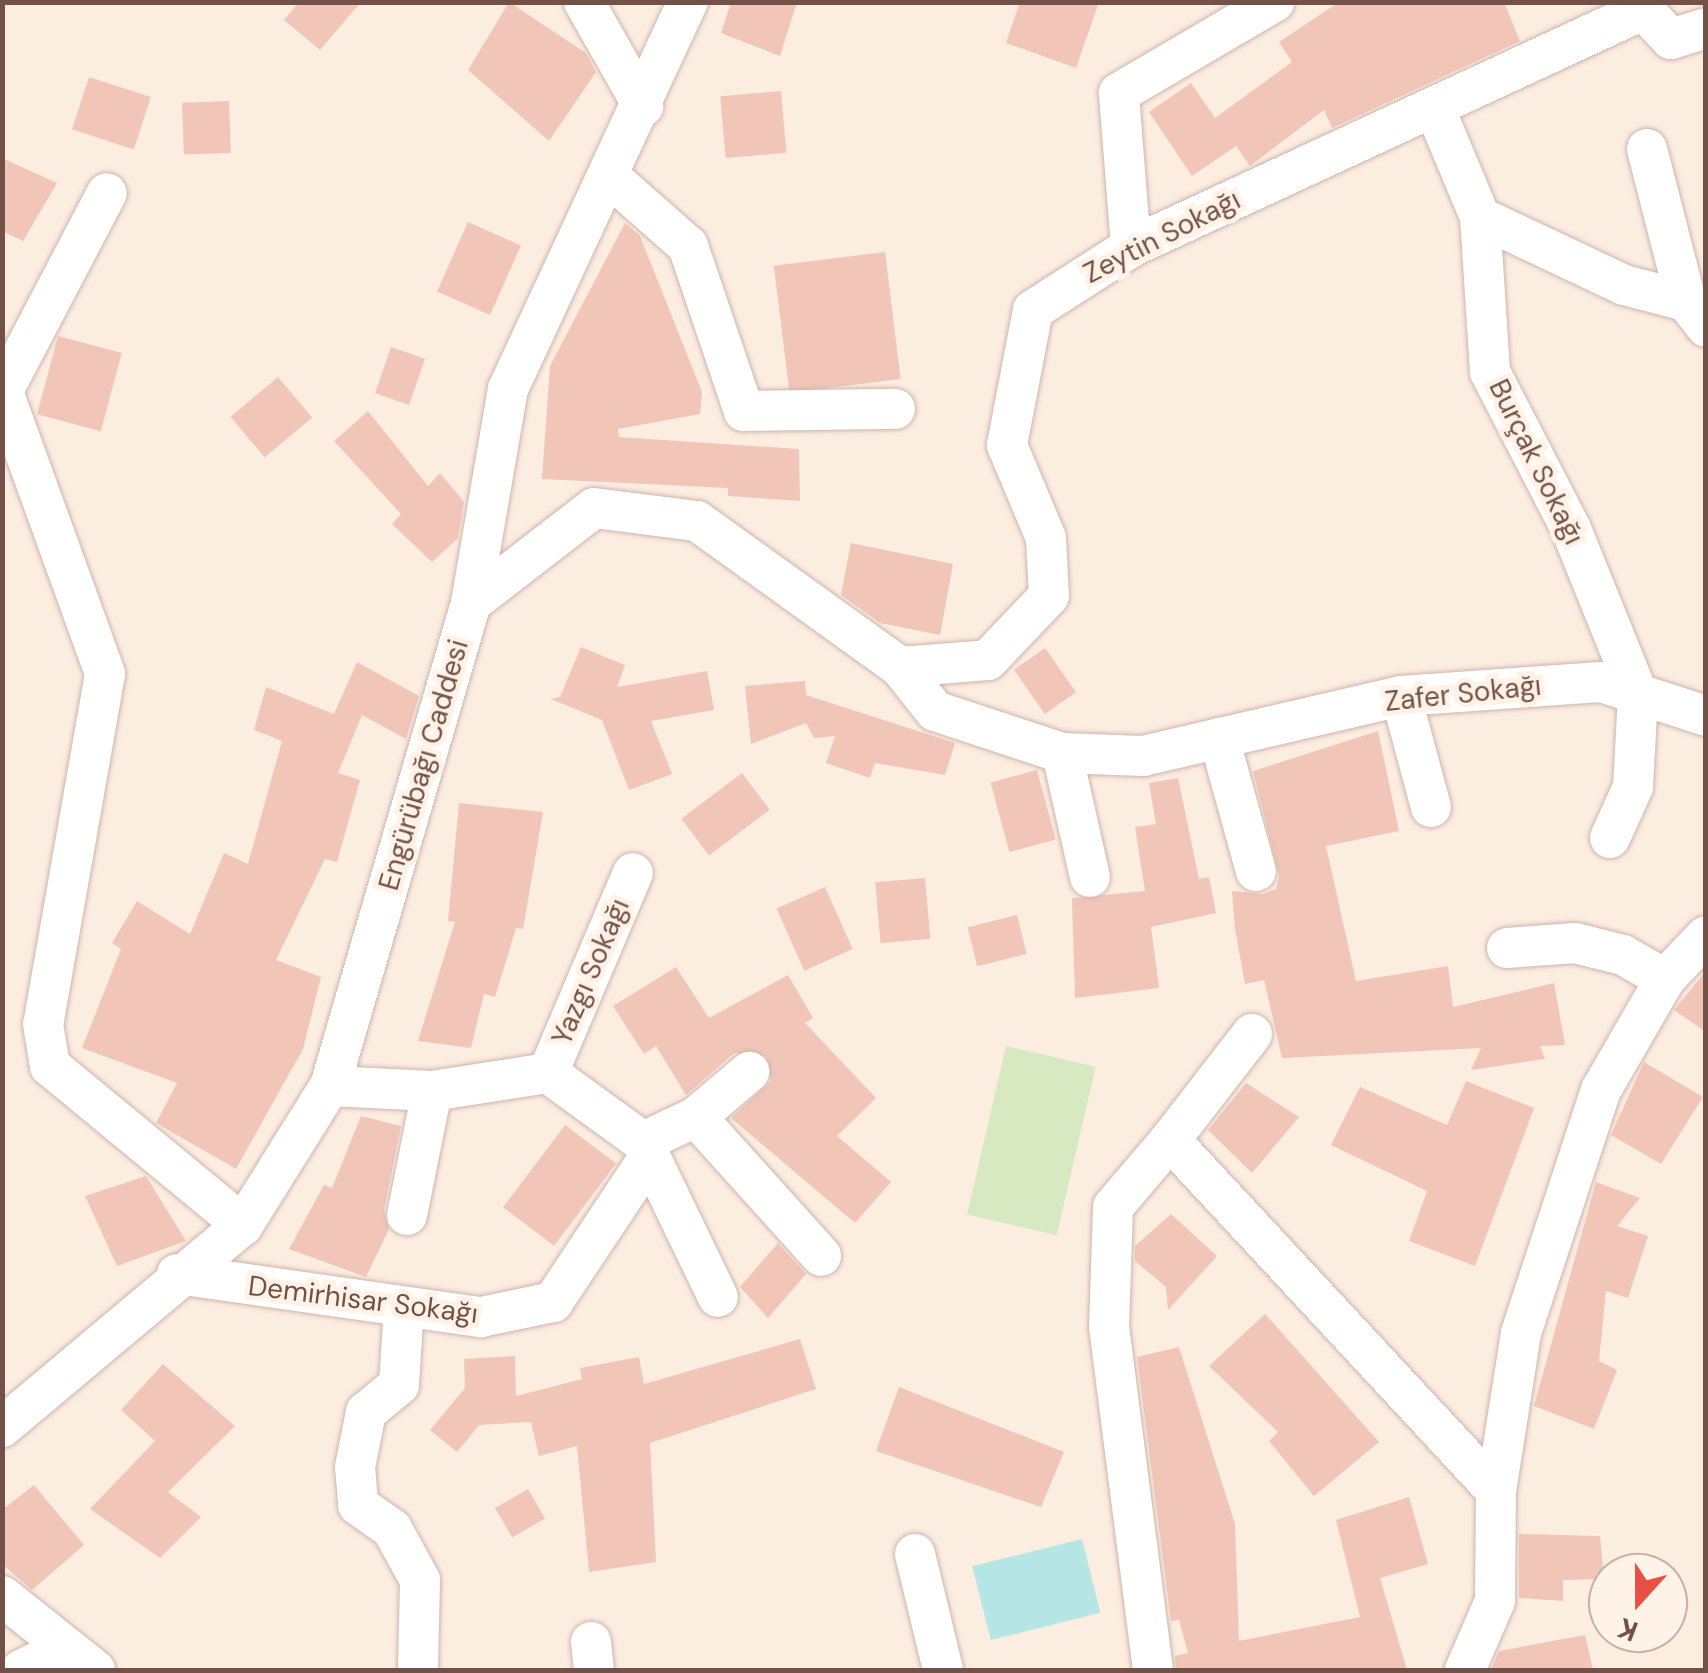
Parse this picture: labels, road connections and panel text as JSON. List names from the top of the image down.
{
  "streets": {
    "street": [
      "Zeytin Sokağı",
      "Burçak Sokağı",
      "Zafer Sokağı",
      "Engürübağı Caddesi",
      "Yazgı Sokağı",
      "Demirhisar Sokağı"
    ]
  },
  "crossings": [
    ["Zeytin Sokağı", "Zafer Sokağı"],
    ["Burçak Sokağı", "Zafer Sokağı"],
    ["Engürübağı Caddesi", "Yazgı Sokağı"],
    ["Engürübağı Caddesi", "Demirhisar Sokağı"]
  ],
  "north": "bottom"
}
